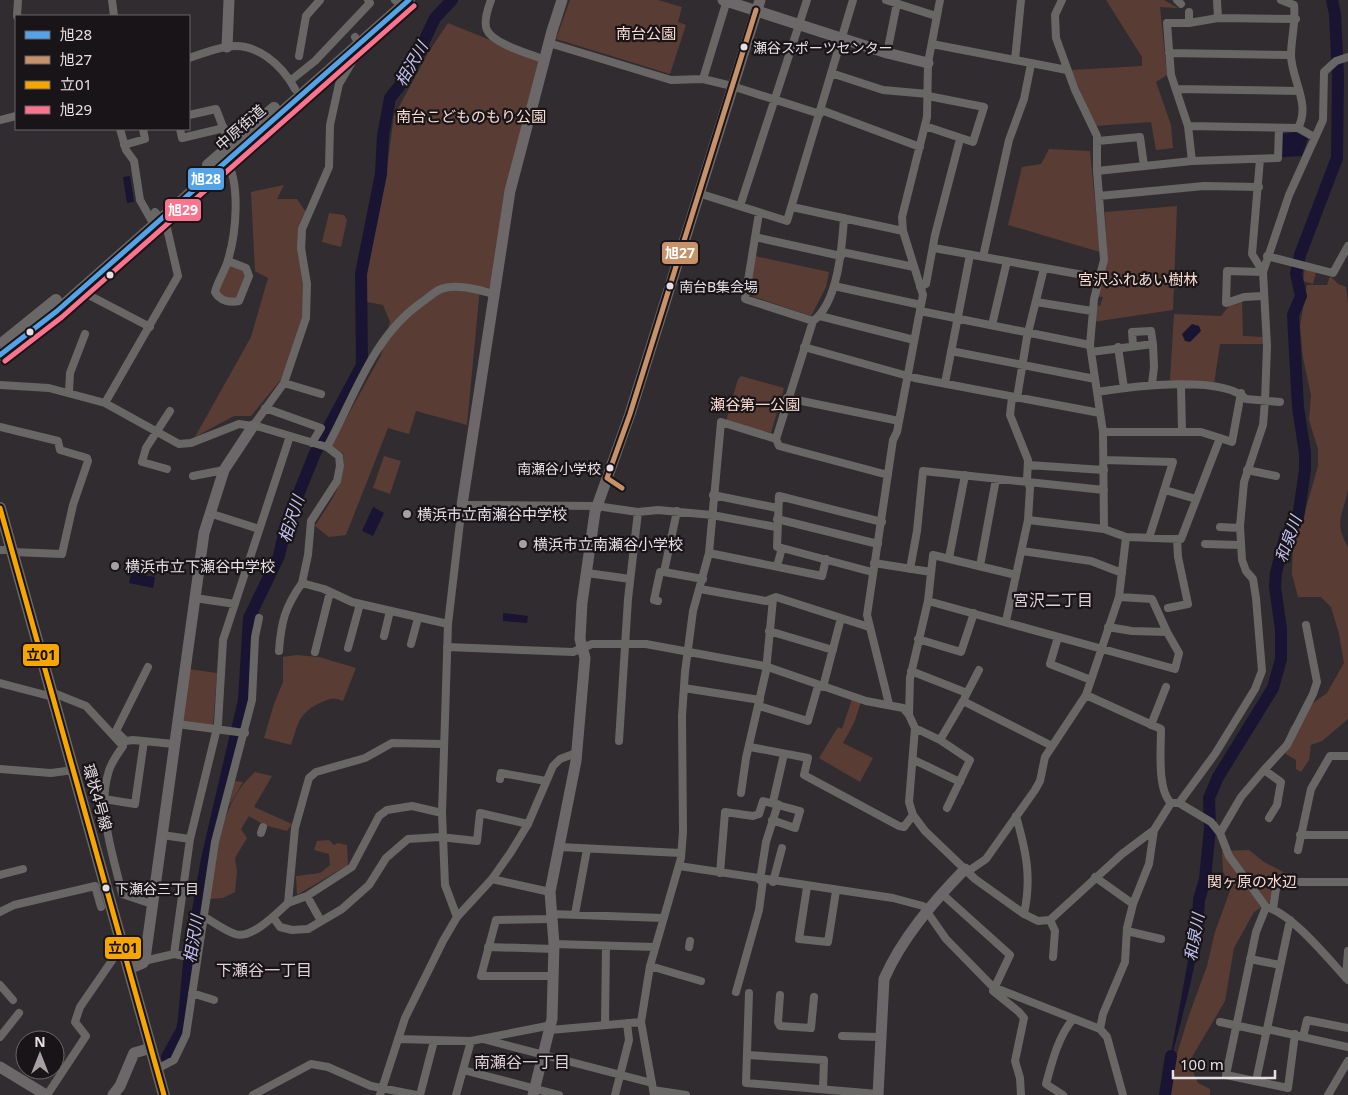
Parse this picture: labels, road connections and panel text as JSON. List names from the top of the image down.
{
  "streets": {
    "main road": ["中原街道", "環状4号線"]
  },
  "districts": ["宮沢二丁目", "下瀬谷一丁目", "南瀬谷一丁目"],
  "water": ["相沢川", "和泉川"],
  "parks": [
    "南台公園",
    "南台こどものもり公園",
    "宮沢ふれあい樹林",
    "瀬谷第一公園",
    "関ヶ原の水辺"
  ],
  "places": [
    "瀬谷スポーツセンター",
    "南台B集会場",
    "南瀬谷小学校",
    "横浜市立南瀬谷中学校",
    "横浜市立南瀬谷小学校",
    "横浜市立下瀬谷中学校",
    "下瀬谷三丁目"
  ],
  "lines": [
    "transit line 旭28",
    "transit line 旭29",
    "transit line 旭27",
    "transit line 立01"
  ],
  "legend": [
    "旭28",
    "旭27",
    "立01",
    "旭29"
  ],
  "scale_bar": "100 m",
  "north": "top"
}
